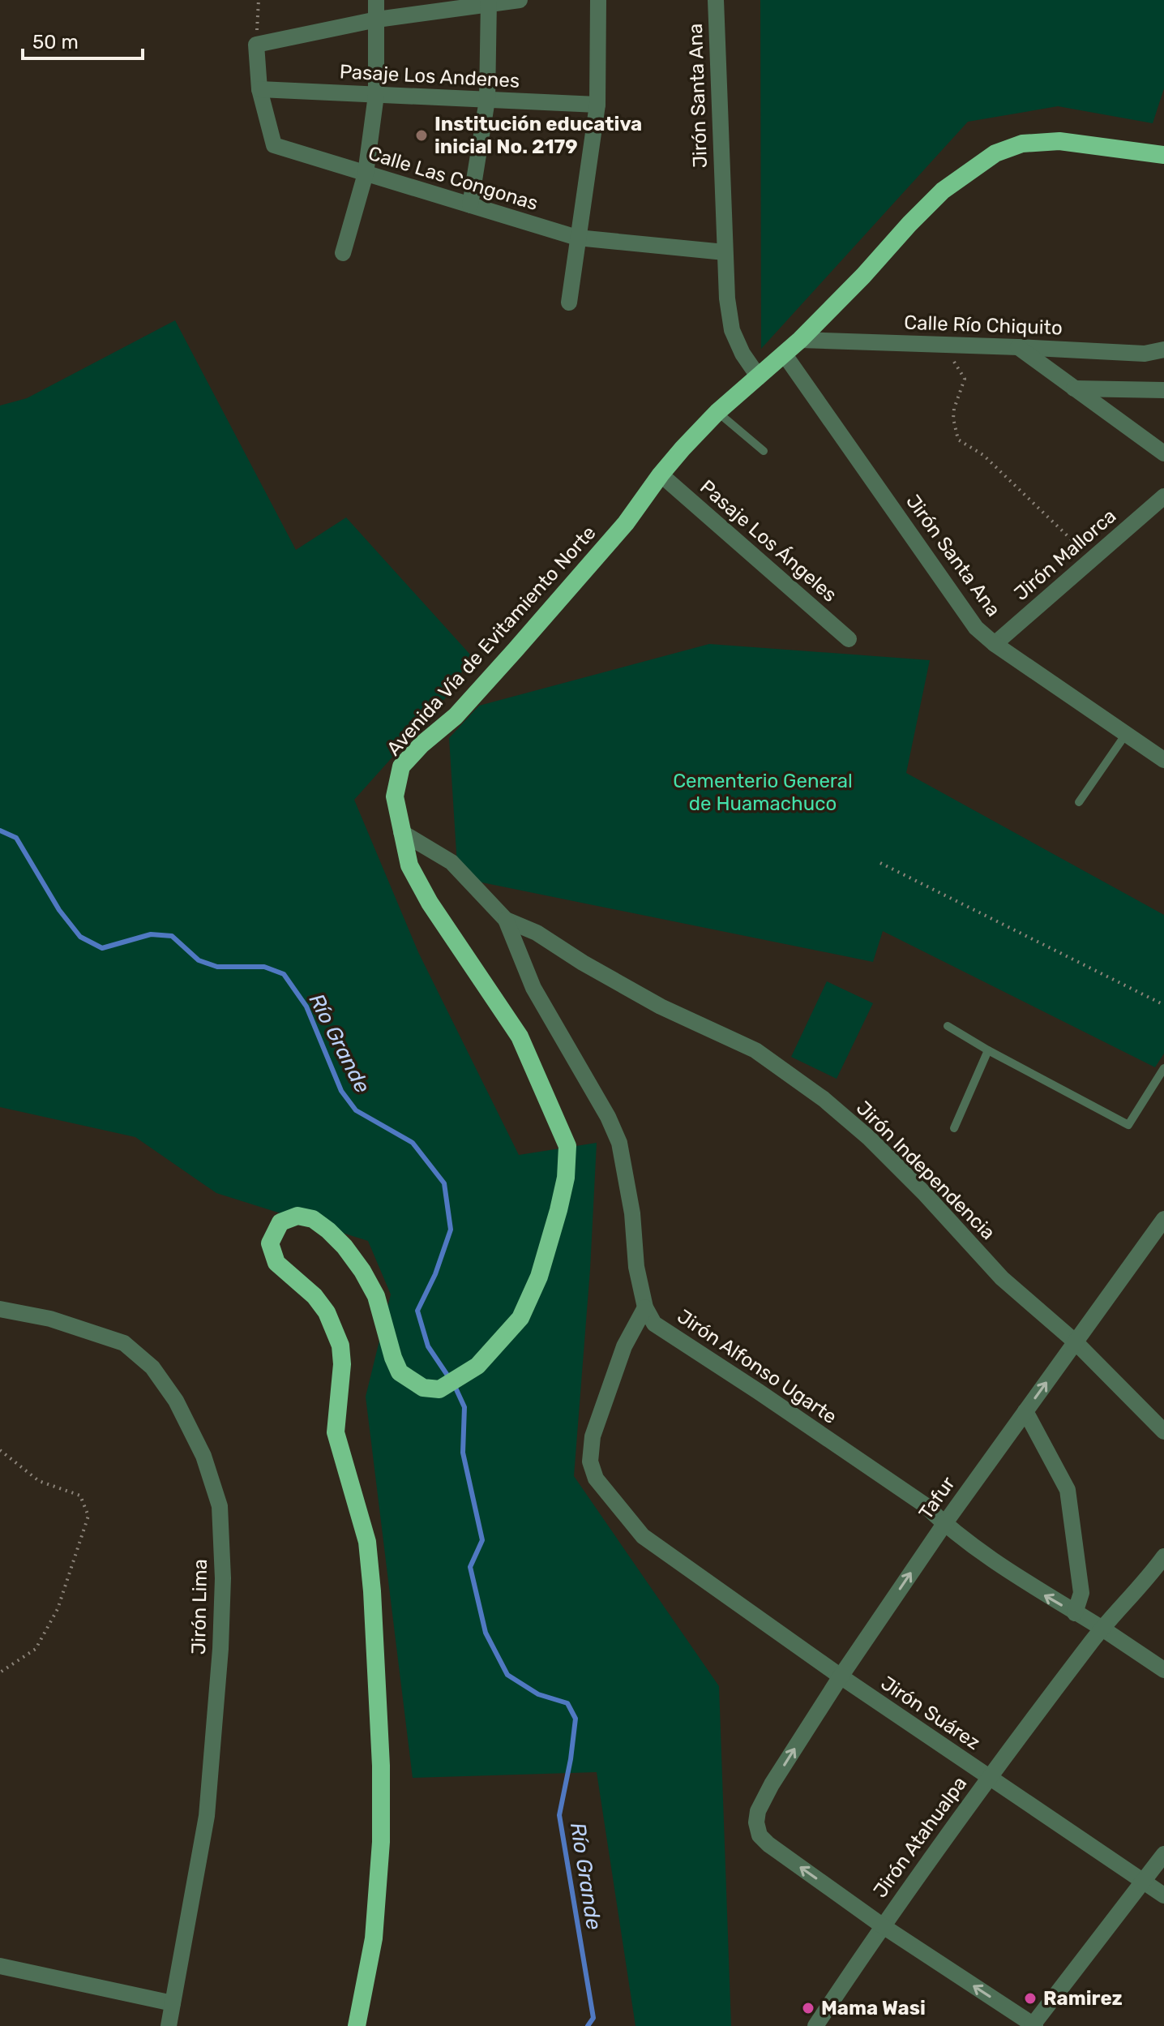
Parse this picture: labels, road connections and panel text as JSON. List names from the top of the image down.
{
  "streets": {
    "highway": ["Avenida Vía de Evitamiento Norte"],
    "street": [
      "Pasaje Los Andenes",
      "Jirón Santa Ana",
      "Calle Las Congonas",
      "Calle Río Chiquito",
      "Pasaje Los Ángeles",
      "Jirón Mallorca",
      "Jirón Independencia",
      "Jirón Alfonso Ugarte",
      "Tafur",
      "Jirón Lima",
      "Jirón Suárez",
      "Jirón Atahualpa"
    ]
  },
  "crossings": [
    ["Pasaje Los Andenes", "Calle Las Congonas"],
    ["Jirón Santa Ana", "Calle Las Congonas"],
    ["Jirón Santa Ana", "Jirón Mallorca"],
    ["Jirón Santa Ana", "Avenida Vía de Evitamiento Norte"],
    ["Calle Río Chiquito", "Avenida Vía de Evitamiento Norte"],
    ["Pasaje Los Ángeles", "Avenida Vía de Evitamiento Norte"],
    ["Avenida Vía de Evitamiento Norte", "Jirón Independencia"],
    ["Jirón Independencia", "Jirón Alfonso Ugarte"],
    ["Jirón Independencia", "Tafur"],
    ["Jirón Alfonso Ugarte", "Tafur"],
    ["Jirón Alfonso Ugarte", "Jirón Suárez"],
    ["Jirón Alfonso Ugarte", "Jirón Atahualpa"],
    ["Tafur", "Jirón Suárez"],
    ["Tafur", "Jirón Atahualpa"],
    ["Jirón Suárez", "Jirón Atahualpa"]
  ],
  "one_way": ["Tafur"],
  "water": ["Río Grande"],
  "parks": ["Cementerio General de Huamachuco"],
  "places": ["Institución educativa inicial No. 2179", "Ramirez", "Mama Wasi"],
  "scale_bar": "50 m"
}
